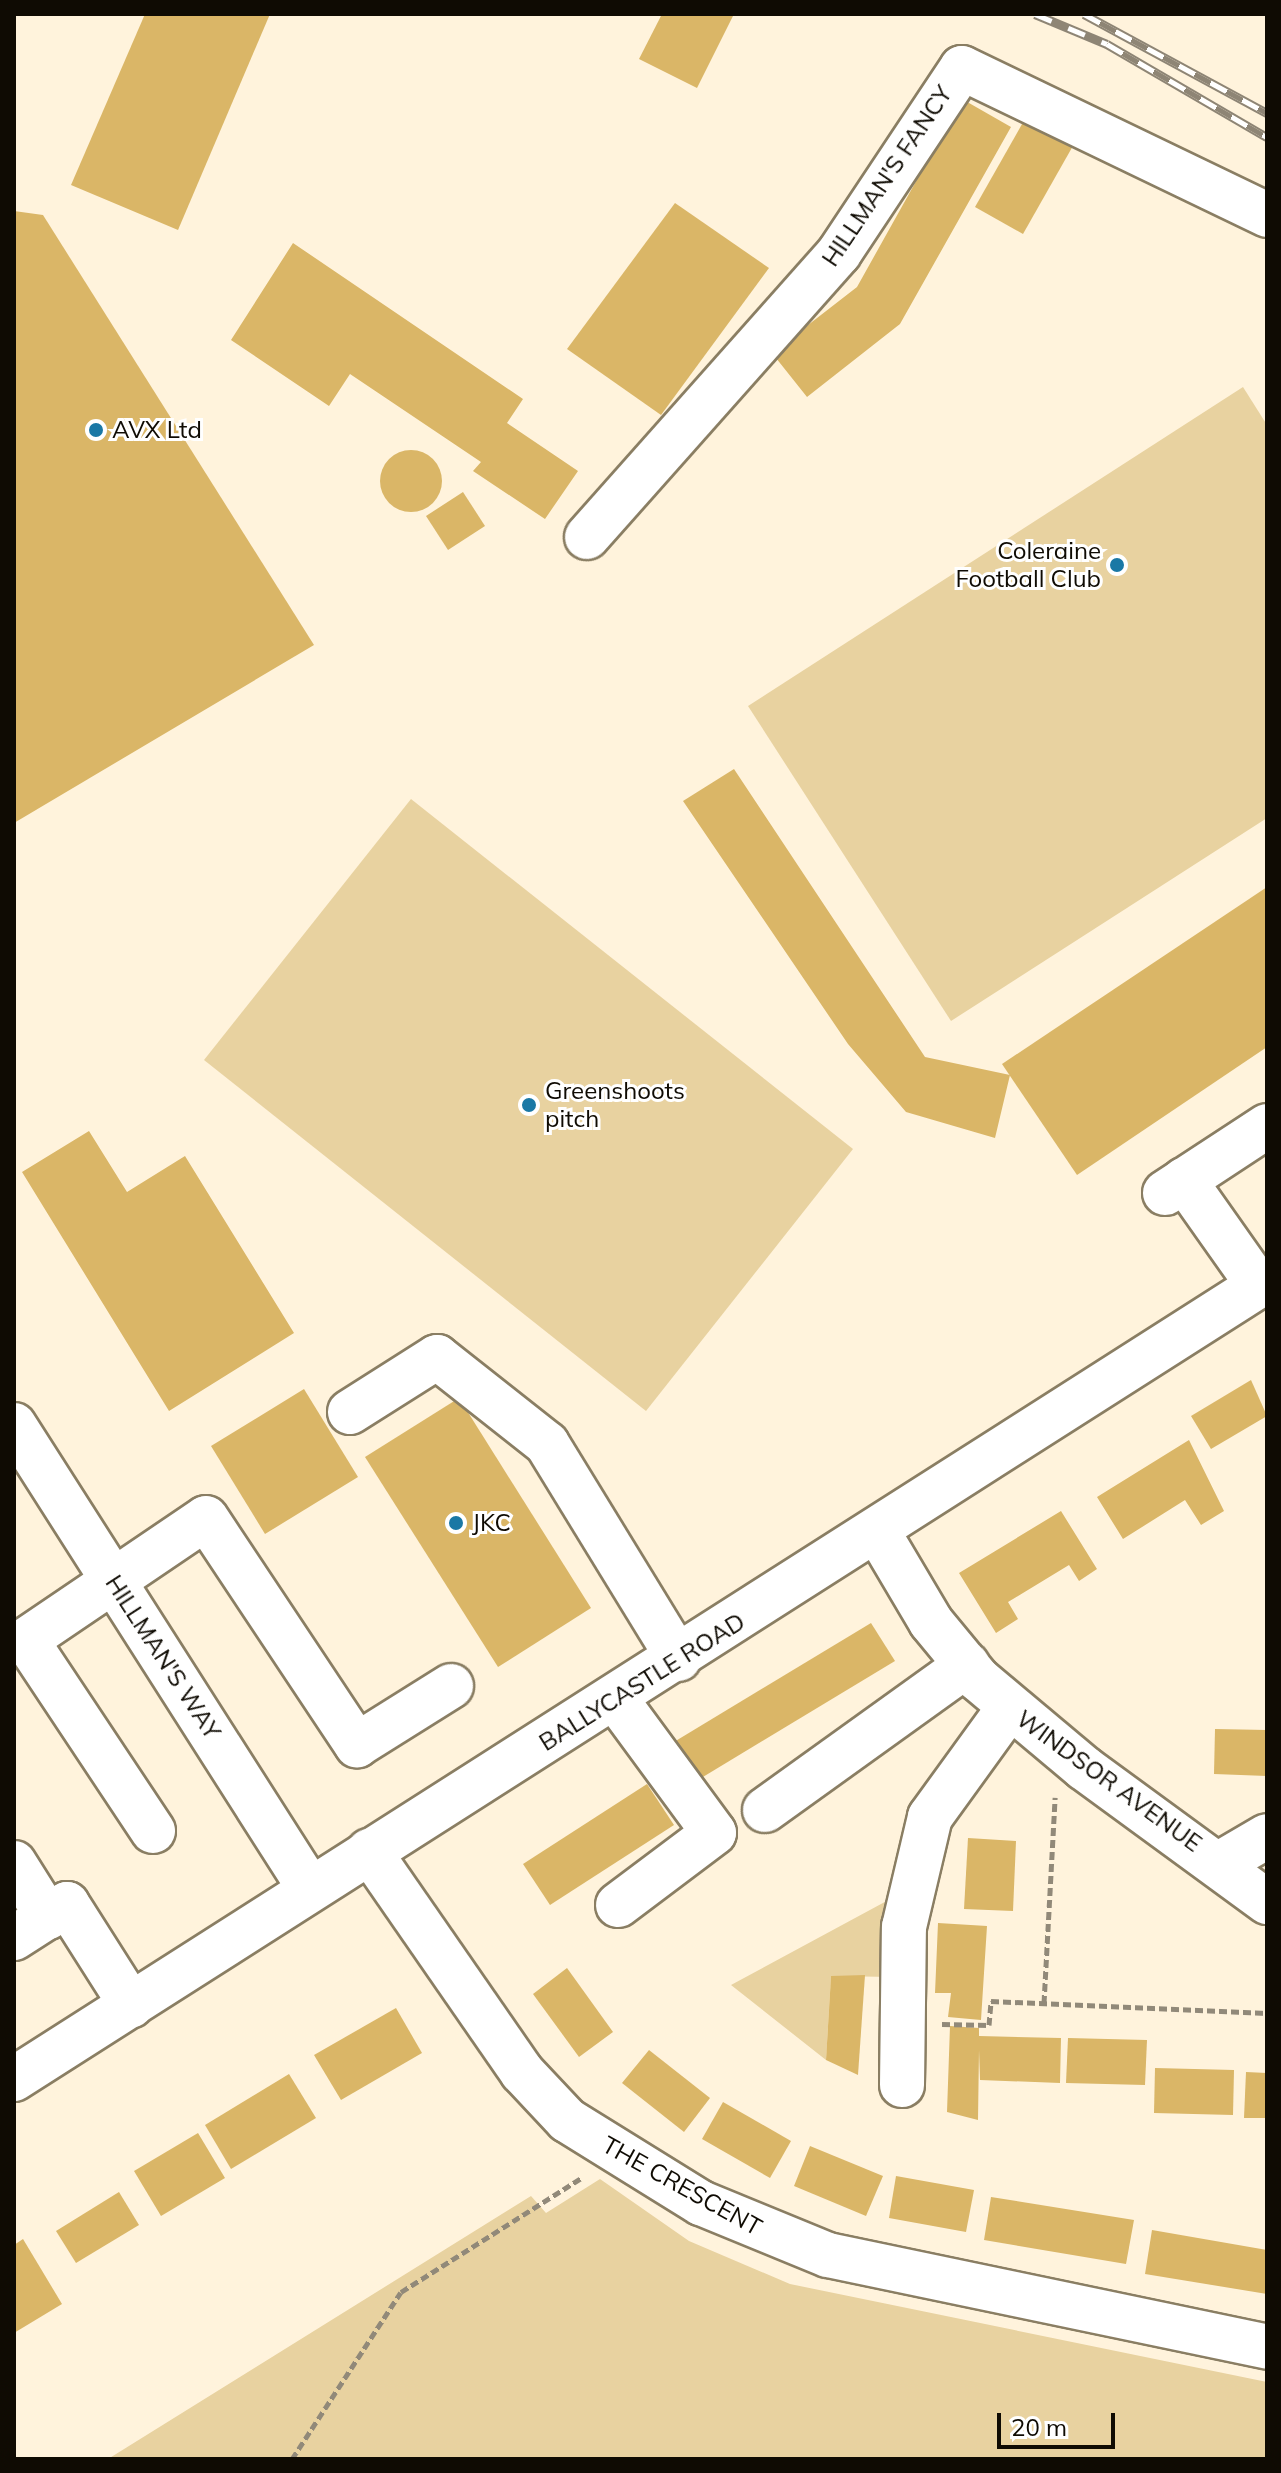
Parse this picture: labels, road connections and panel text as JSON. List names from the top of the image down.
{
  "streets": {
    "street": [
      "HILLMAN'S FANCY",
      "HILLMAN'S WAY",
      "BALLYCASTLE ROAD",
      "WINDSOR AVENUE",
      "THE CRESCENT"
    ]
  },
  "crossings": [
    ["HILLMAN'S WAY", "BALLYCASTLE ROAD"],
    ["BALLYCASTLE ROAD", "WINDSOR AVENUE"],
    ["BALLYCASTLE ROAD", "THE CRESCENT"]
  ],
  "places": [
    "AVX Ltd",
    "Coleraine Football Club",
    "Greenshoots pitch",
    "JKC"
  ],
  "scale_bar": "20 m"
}
